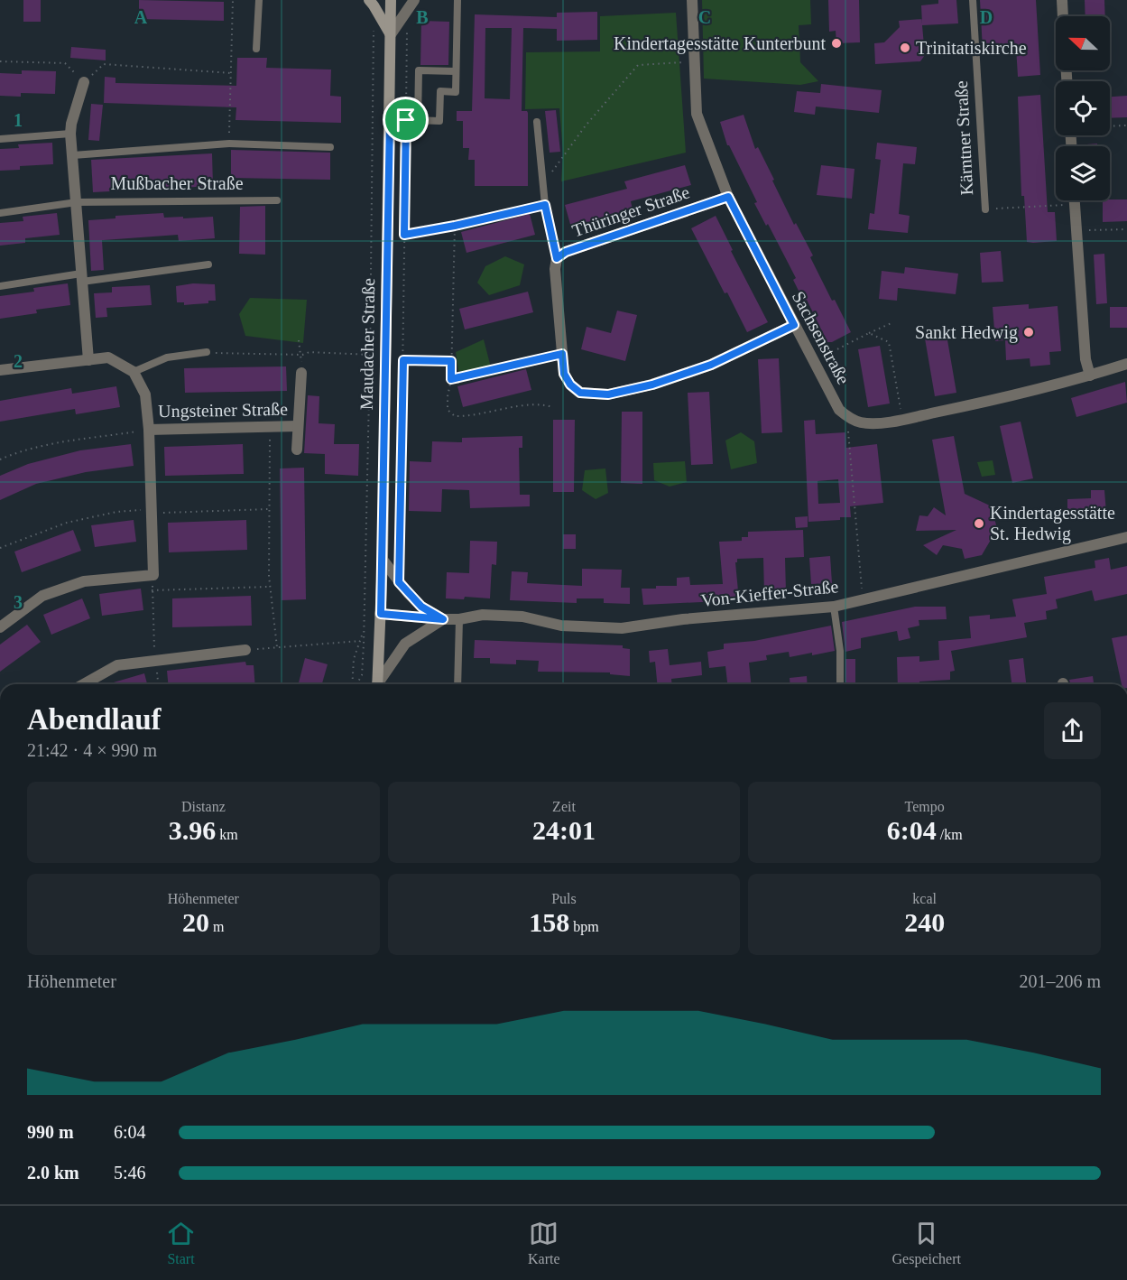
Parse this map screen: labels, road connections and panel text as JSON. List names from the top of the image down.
{
  "streets": {
    "main road": ["Maudacher Straße"],
    "street": [
      "Thüringer Straße",
      "Sachsenstraße",
      "Ungsteiner Straße",
      "Von-Kieffer-Straße"
    ],
    "lane": ["Kärntner Straße", "Mußbacher Straße"]
  },
  "crossings": [
    ["Thüringer Straße", "Sachsenstraße"],
    ["Maudacher Straße", "Von-Kieffer-Straße"]
  ],
  "places": [
    "Kindertagesstätte Kunterbunt",
    "Trinitatiskirche",
    "Sankt Hedwig",
    "Kindertagesstätte St. Hedwig"
  ],
  "north": "left",
  "page": {
    "heading": ["Abendlauf", "21:42 · 4 × 990 m"],
    "stats": [
      ["Distanz", "3.96 km"],
      ["Zeit", "24:01"],
      ["Tempo", "6:04 /km"],
      ["Höhenmeter", "20 m"],
      ["Puls", "158 bpm"],
      ["kcal", "240"]
    ],
    "chart": ["Höhenmeter", "201–206 m"],
    "list": [
      {
        "name": "990 m",
        "note": "6:04"
      },
      {
        "name": "2.0 km",
        "note": "5:46"
      }
    ],
    "tabs": ["Start", "Karte", "Gespeichert"]
  },
  "grid": {
    "columns": [
      "A",
      "B",
      "C",
      "D"
    ],
    "rows": ["1", "2", "3"]
  }
}
